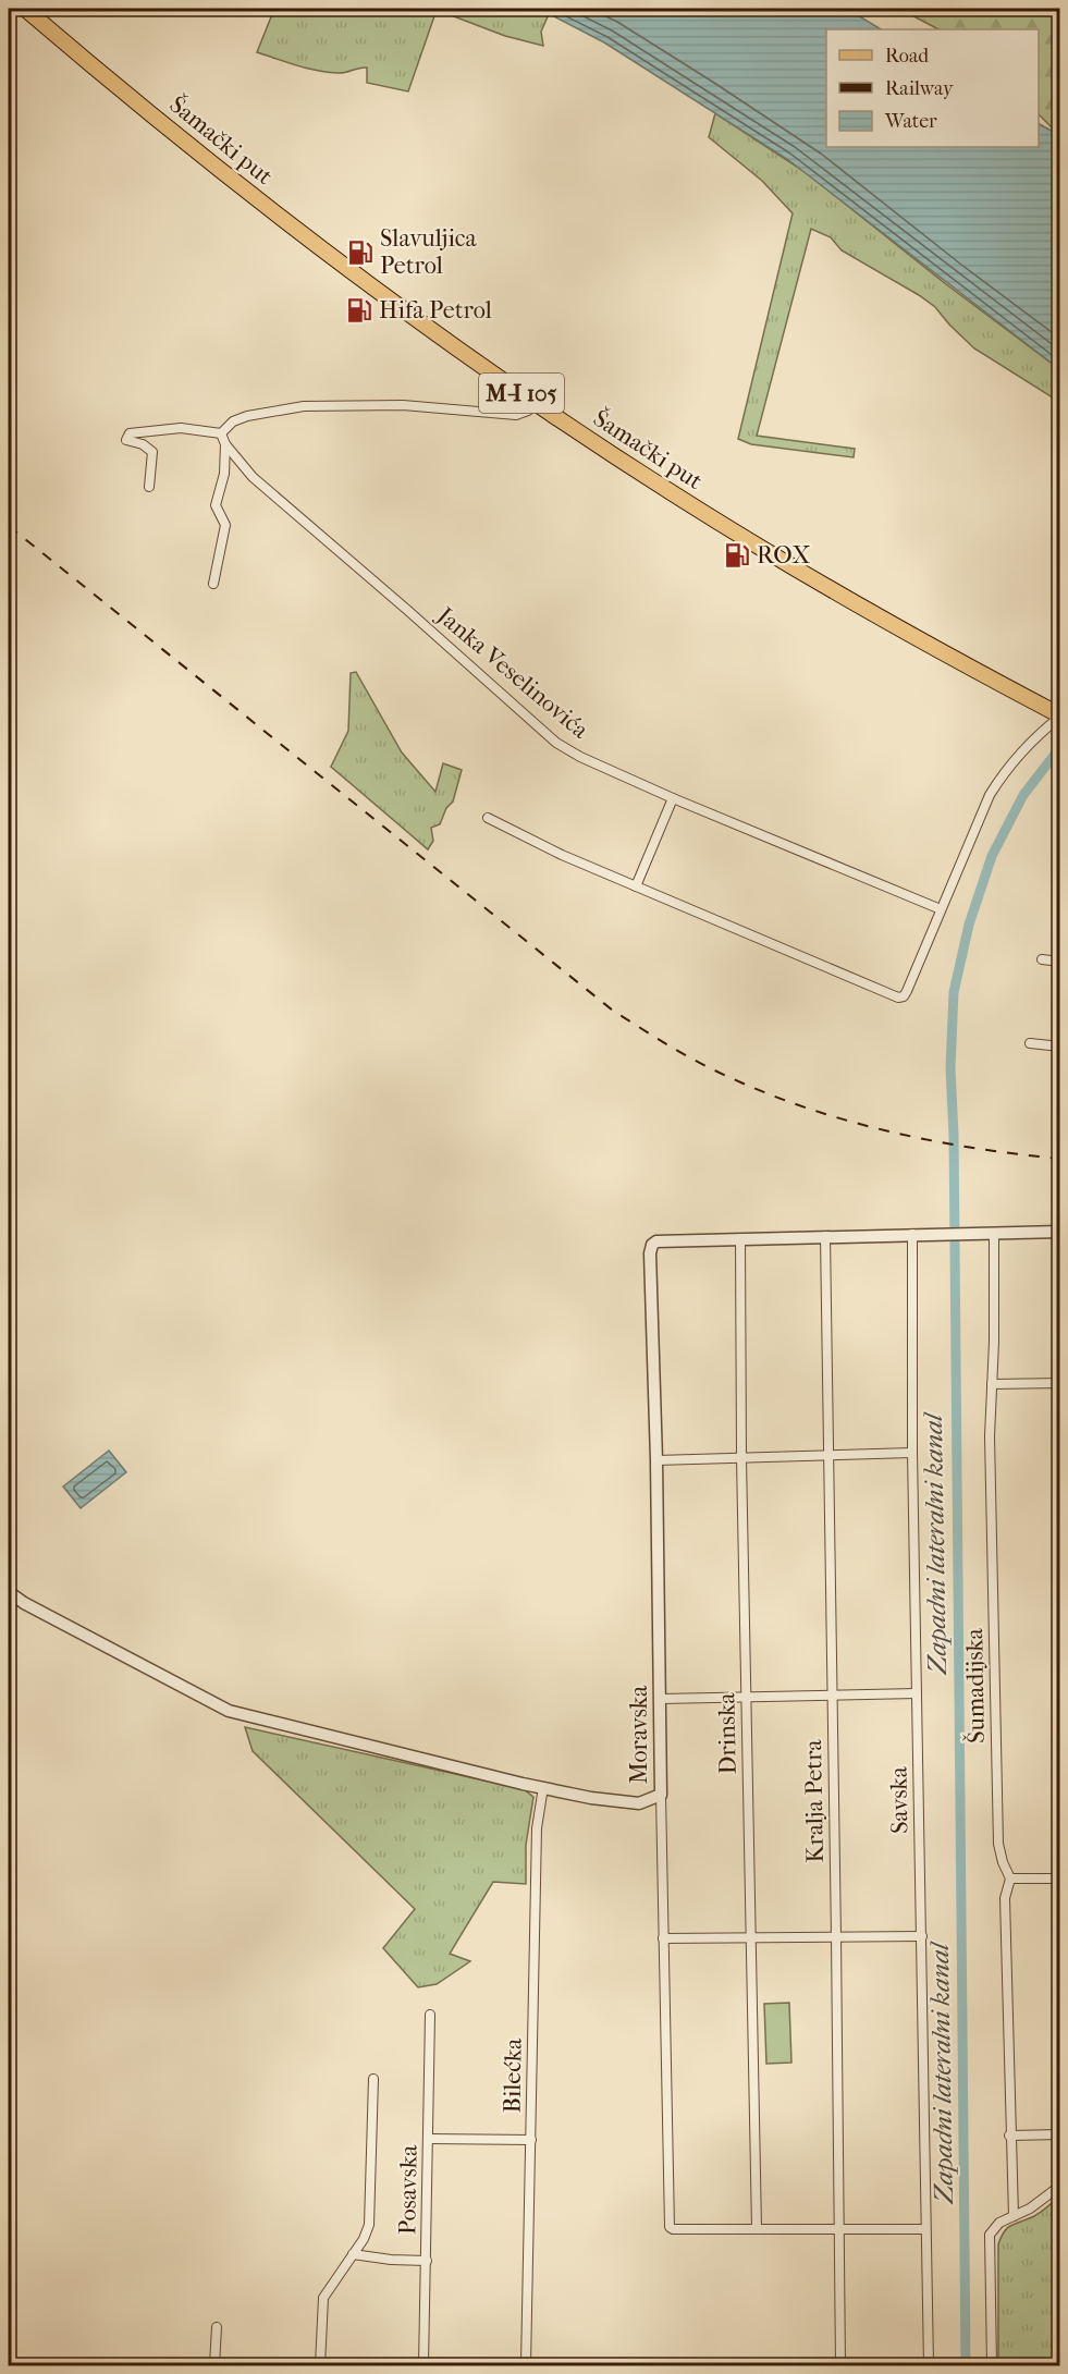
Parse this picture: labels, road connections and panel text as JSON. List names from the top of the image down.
{
  "streets": {
    "main road": ["Šamački put", "M-I 105"],
    "street": [
      "Janka Veselinovića",
      "Šumadijska",
      "Drinska",
      "Moravska",
      "Savska",
      "Kralja Petra",
      "Bilećka",
      "Posavska"
    ]
  },
  "crossings": [
    ["Drinska", "Moravska"]
  ],
  "water": ["Zapadni lateralni kanal"],
  "places": {
    "fuel station": ["Slavuljica Petrol", "Hifa Petrol", "ROX"]
  },
  "legend": ["Road", "Railway", "Water"]
}
